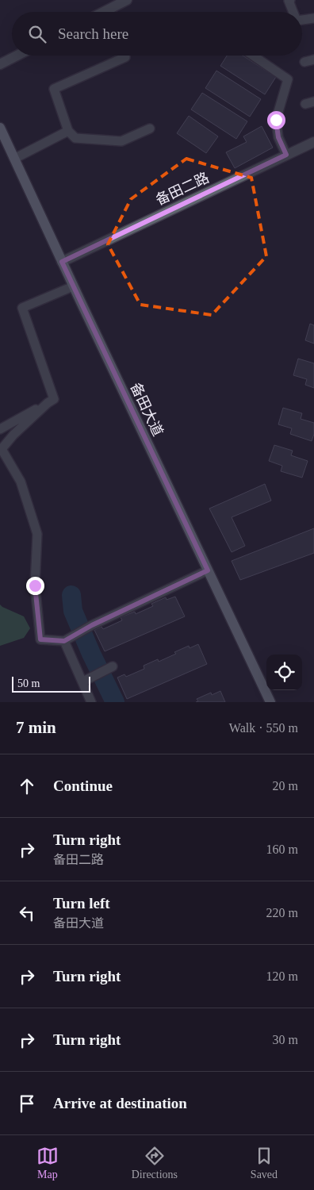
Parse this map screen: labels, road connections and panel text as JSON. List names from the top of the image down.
{
  "streets": {
    "main road": ["备田大道"],
    "street": ["备田二路"]
  },
  "crossings": [
    ["备田二路", "备田大道"]
  ],
  "scale_bar": "50 m",
  "page": {
    "search": "Search here",
    "scale": "50 m",
    "heading": ["7 min", "Walk · 550 m"],
    "list": [
      ["Continue", "20 m"],
      ["Turn right", "备田二路", "160 m"],
      ["Turn left", "备田大道", "220 m"],
      ["Turn right", "120 m"],
      ["Turn right", "30 m"],
      "Arrive at destination"
    ],
    "nav": ["Map", "Directions", "Saved"]
  }
}
